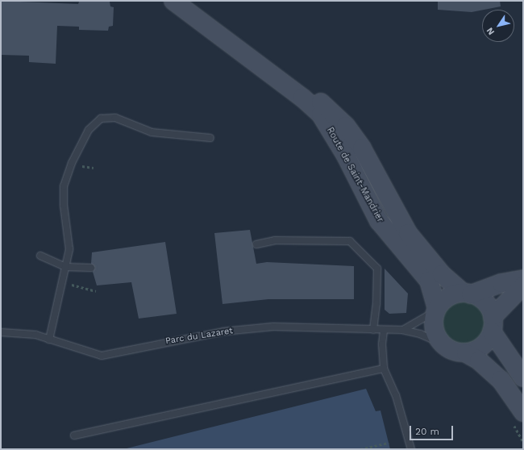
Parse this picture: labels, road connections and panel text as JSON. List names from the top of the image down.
{
  "streets": {
    "main road": ["Route de Saint-Mandrier"],
    "lane": ["Parc du Lazaret"]
  },
  "crossings": [
    ["Route de Saint-Mandrier", "Parc du Lazaret"]
  ],
  "scale_bar": "20 m",
  "north": "bottom left"
}
